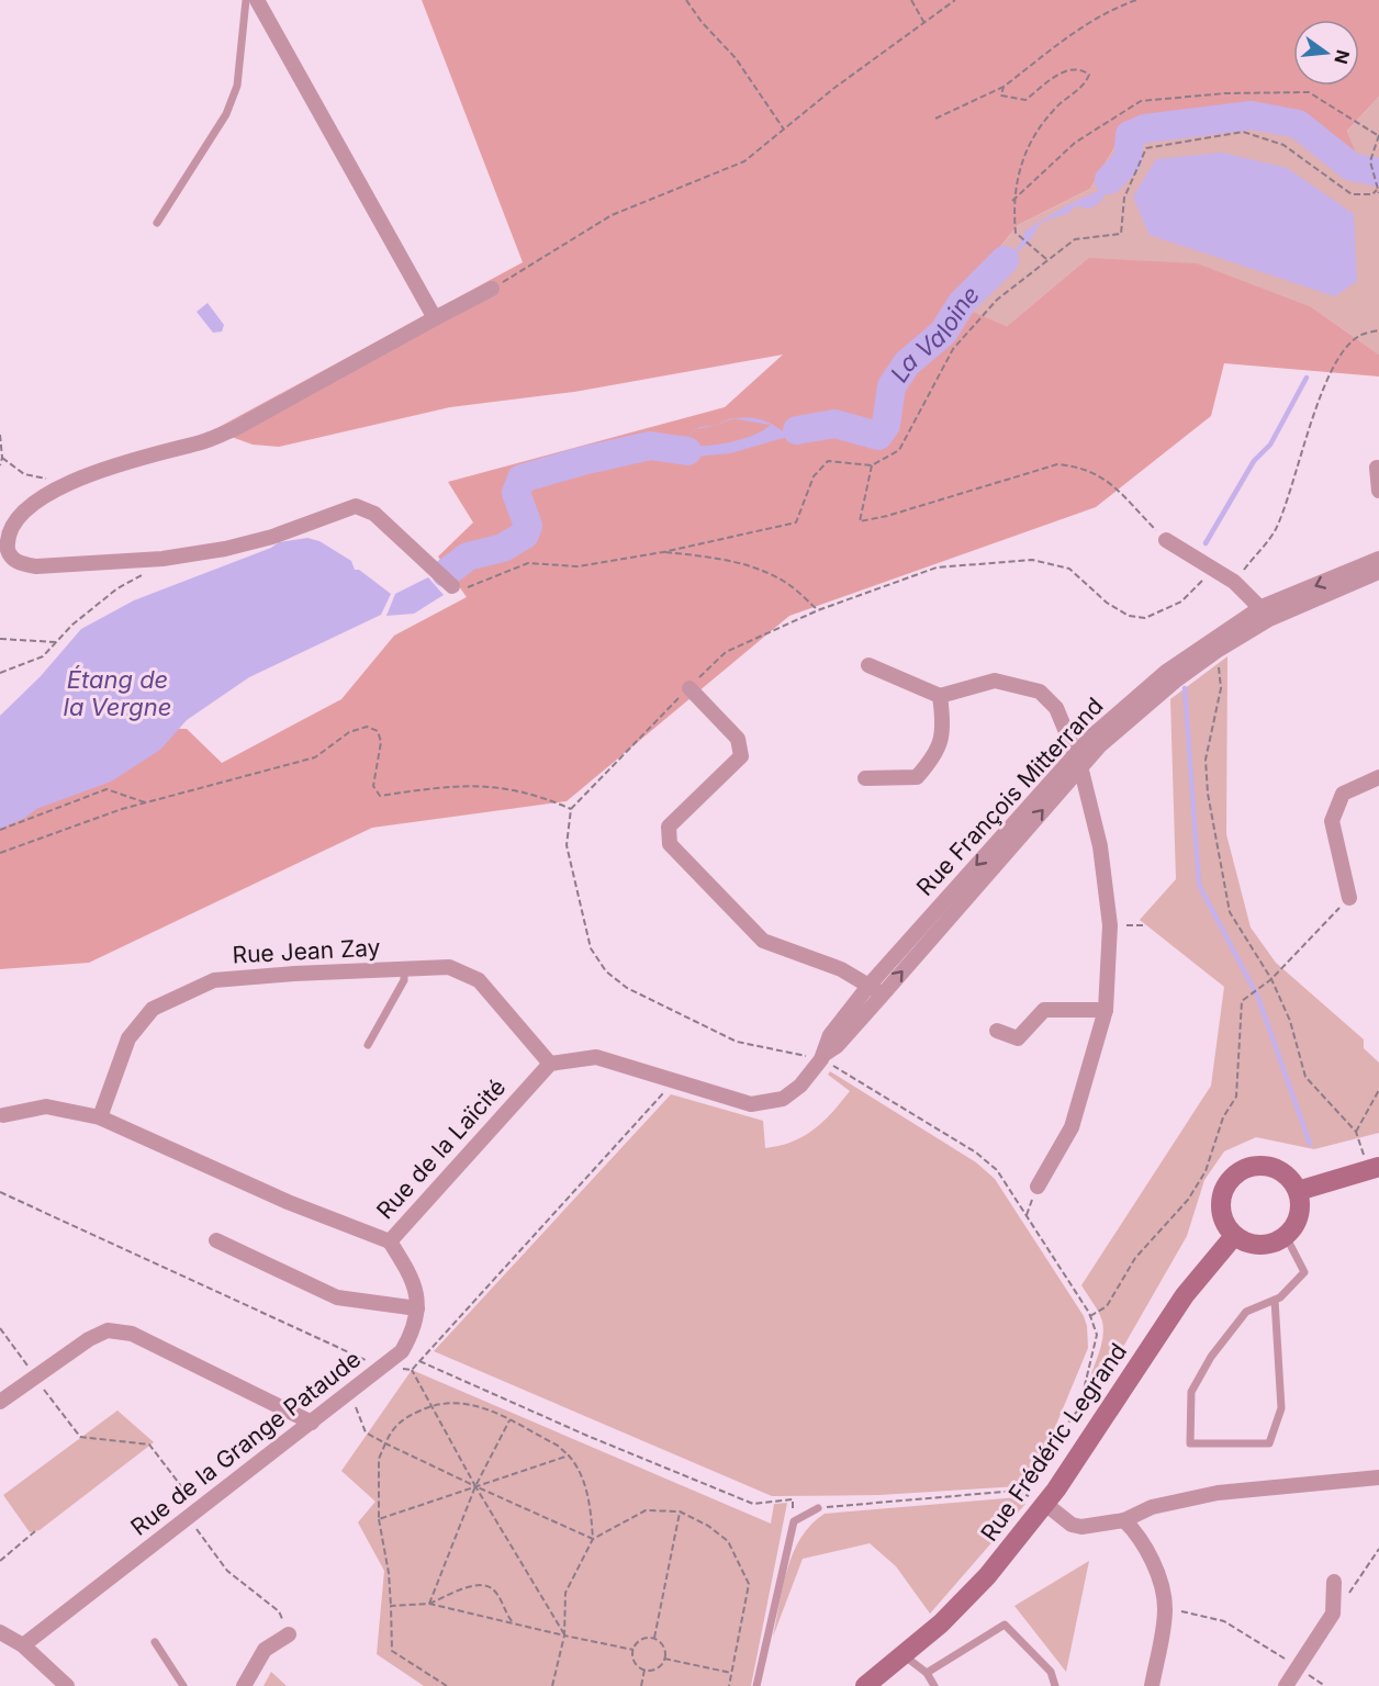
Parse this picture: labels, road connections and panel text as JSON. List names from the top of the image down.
{
  "streets": {
    "main road": ["Rue Frédéric Legrand"],
    "street": [
      "Rue François Mitterrand",
      "Rue Jean Zay",
      "Rue de la Laïcité",
      "Rue de la Grange Pataude"
    ]
  },
  "crossings": [
    ["Rue Jean Zay", "Rue de la Laïcité"],
    ["Rue de la Laïcité", "Rue de la Grange Pataude"]
  ],
  "water": ["La Valoine", "Étang de la Vergne"],
  "north": "right"
}
